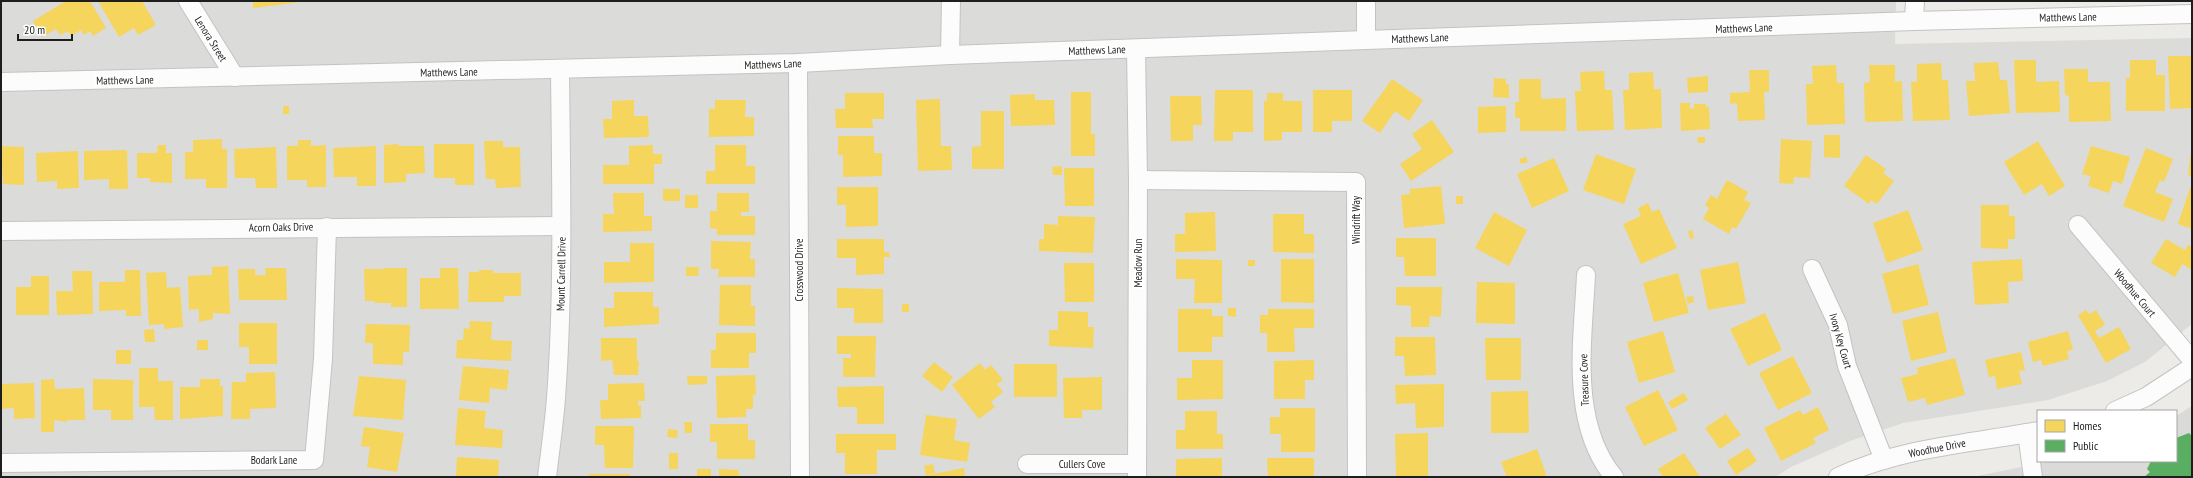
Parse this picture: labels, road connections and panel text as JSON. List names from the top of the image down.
{
  "streets": {
    "street": [
      "Matthews Lane",
      "Lenora Street",
      "Windrift Way",
      "Acorn Oaks Drive",
      "Meadow Run",
      "Crosswood Drive",
      "Mount Carrell Drive",
      "Woodhue Court",
      "Ivory Key Court",
      "Treasure Cove",
      "Woodhue Drive",
      "Bodark Lane",
      "Cullers Cove"
    ]
  },
  "crossings": [
    ["Matthews Lane", "Lenora Street"],
    ["Matthews Lane", "Meadow Run"],
    ["Matthews Lane", "Crosswood Drive"],
    ["Matthews Lane", "Mount Carrell Drive"],
    ["Windrift Way", "Meadow Run"],
    ["Acorn Oaks Drive", "Mount Carrell Drive"],
    ["Acorn Oaks Drive", "Bodark Lane"],
    ["Meadow Run", "Cullers Cove"],
    ["Ivory Key Court", "Woodhue Drive"]
  ],
  "legend": ["Homes", "Public"],
  "scale_bar": "20 m"
}
